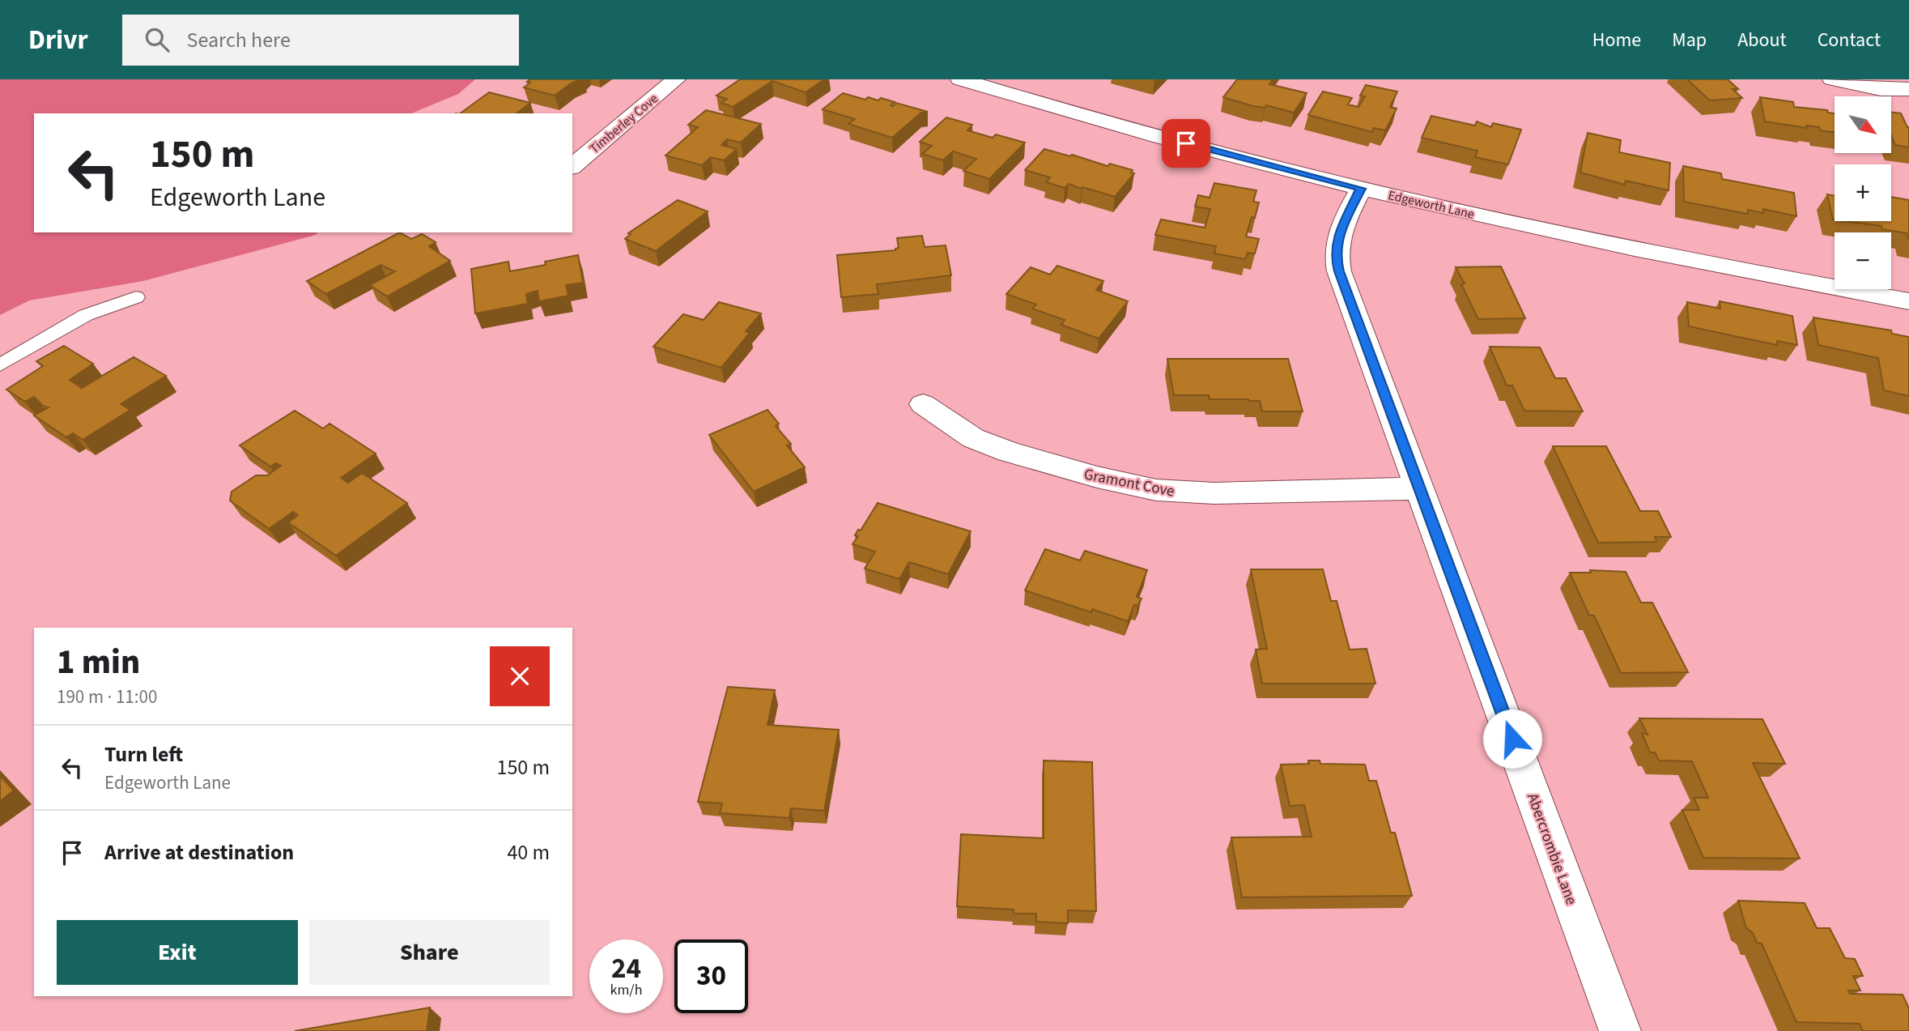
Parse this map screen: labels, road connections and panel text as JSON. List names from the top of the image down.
{
  "streets": {
    "street": [
      "Timberley Cove",
      "Edgeworth Lane",
      "Gramont Cove",
      "Abercrombie Lane"
    ]
  },
  "crossings": [
    ["Edgeworth Lane", "Abercrombie Lane"],
    ["Gramont Cove", "Abercrombie Lane"]
  ],
  "north": "bottom right",
  "page": {
    "header": "Drivr",
    "search": "Search here",
    "nav": [
      "Home",
      "Map",
      "About",
      "Contact"
    ],
    "map_buttons": ["+", "−"],
    "turn": ["150 m", "Edgeworth Lane"],
    "heading": ["1 min", "190 m · 11:00"],
    "list": [
      {
        "name": "Turn left",
        "note": "Edgeworth Lane",
        "value": "150 m"
      },
      {
        "name": "Arrive at destination",
        "value": "40 m"
      }
    ],
    "buttons": ["Exit", "Share"],
    "speed": "24 km/h",
    "limit": "30"
  }
}
